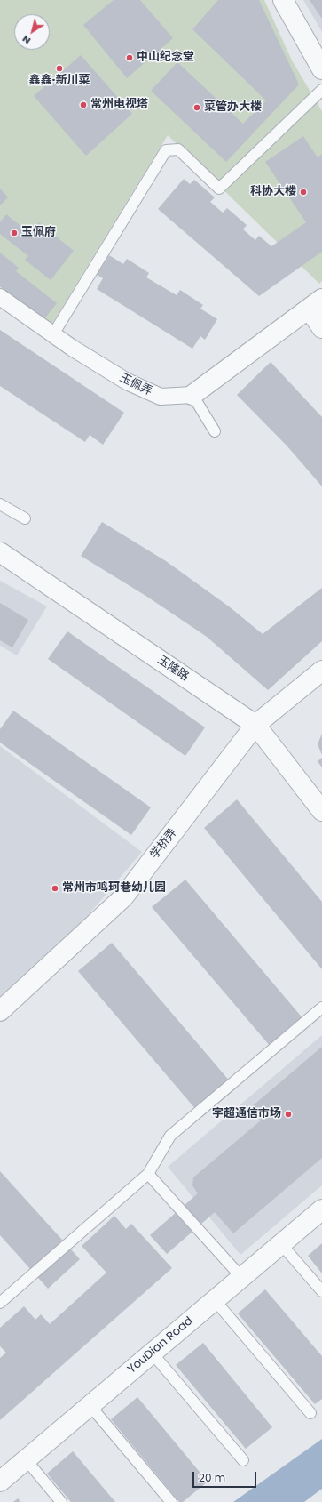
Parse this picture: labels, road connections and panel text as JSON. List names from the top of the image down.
{
  "streets": {
    "street": [
      "玉佩弄",
      "玉隆路",
      "学桥弄",
      "YouDian Road"
    ]
  },
  "crossings": [
    ["玉隆路", "学桥弄"]
  ],
  "places": [
    "中山纪念堂",
    "鑫鑫·新川菜",
    "常州电视塔",
    "菜管办大楼",
    "科协大楼",
    "玉佩府",
    "常州市鸣珂巷幼儿园",
    "宇超通信市场"
  ],
  "scale_bar": "20 m",
  "north": "bottom left"
}
